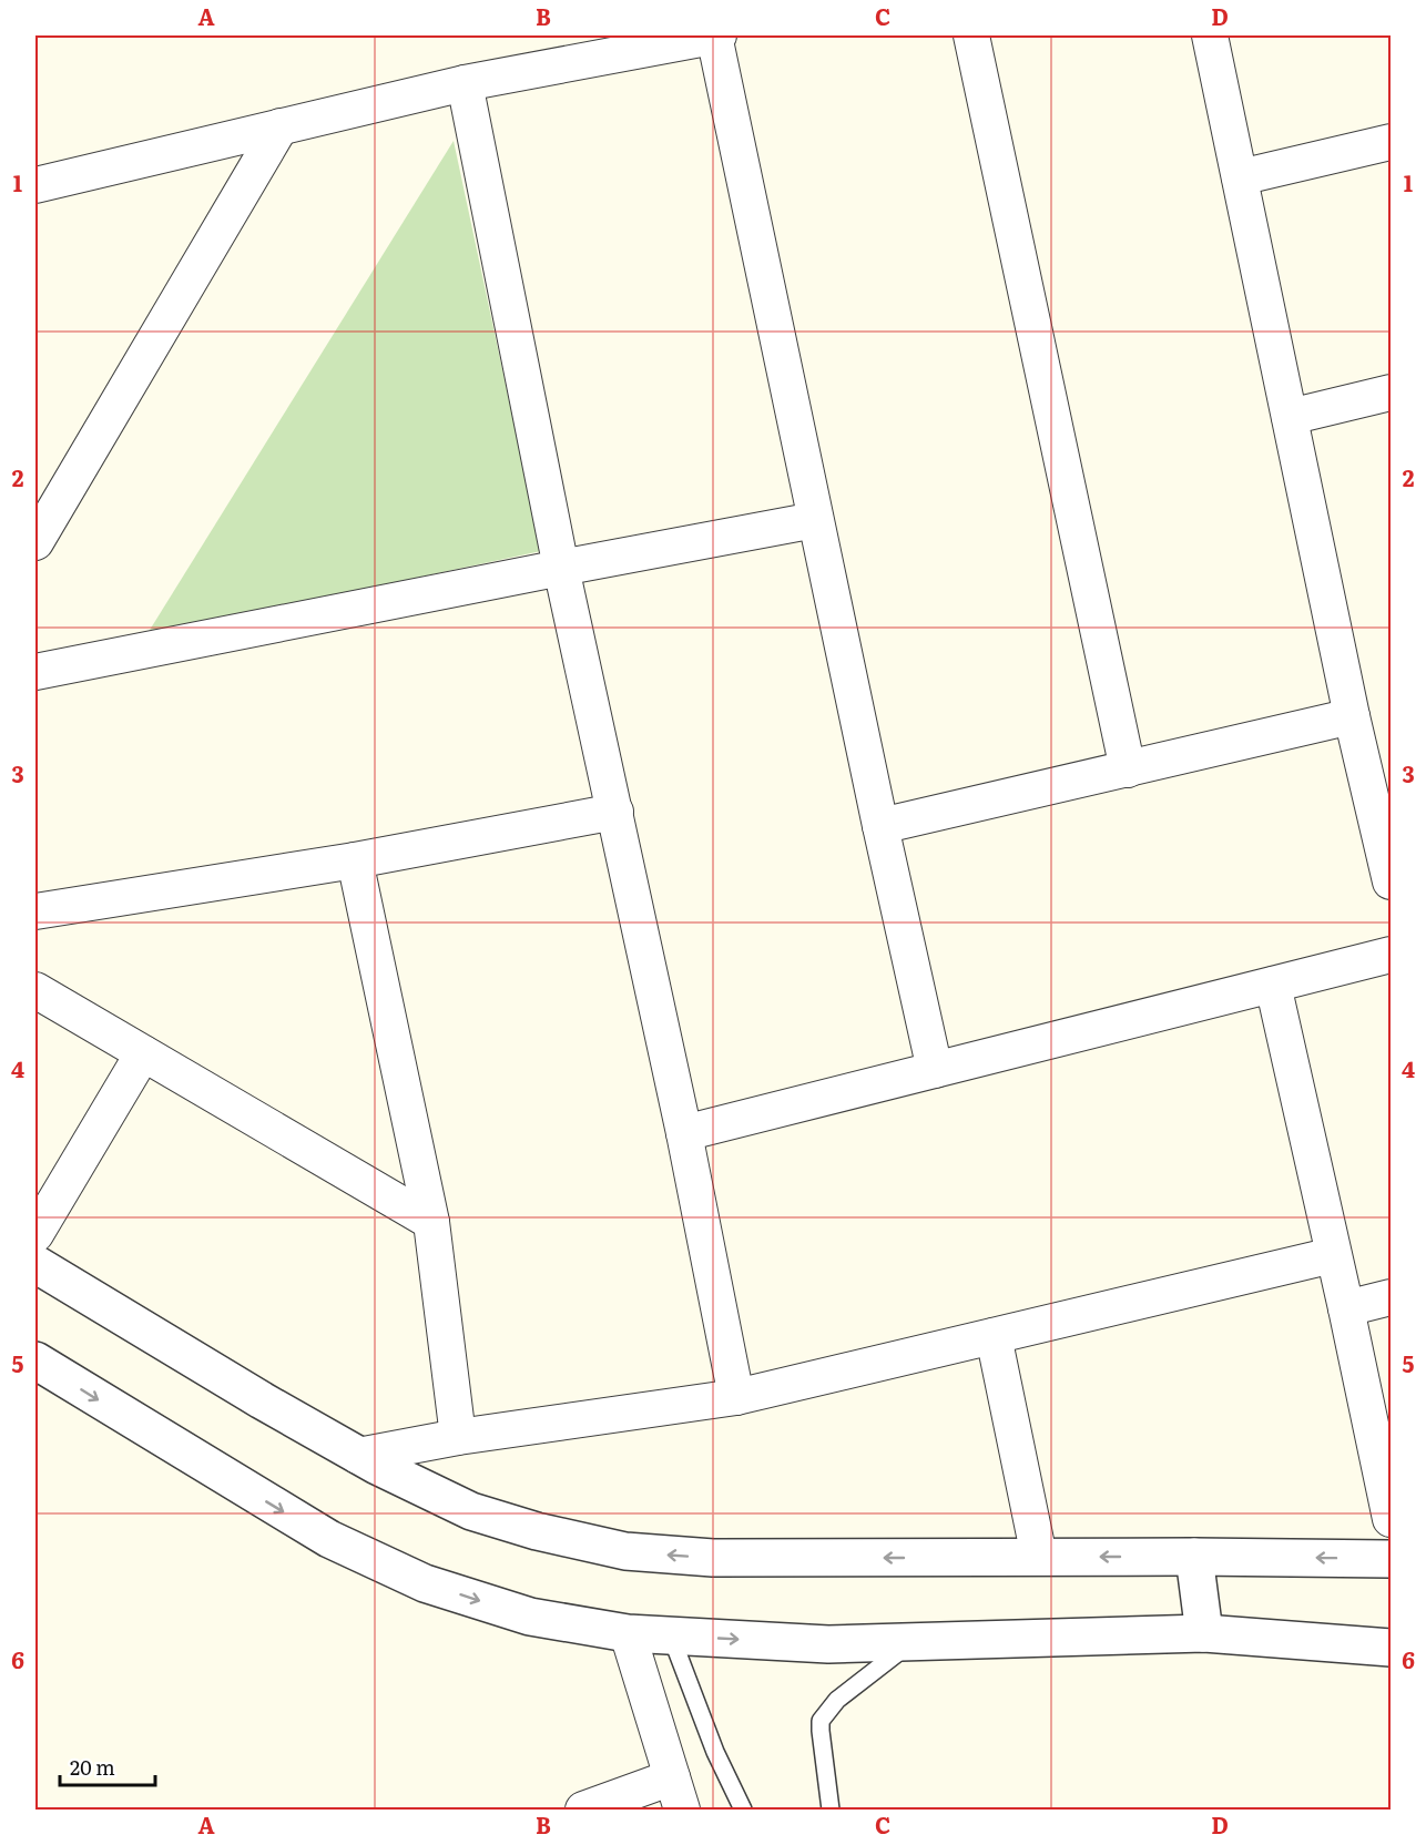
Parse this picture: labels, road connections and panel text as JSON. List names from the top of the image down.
{
  "scale_bar": "20 m",
  "grid": {
    "columns": [
      "A",
      "B",
      "C",
      "D"
    ],
    "rows": [
      "1",
      "2",
      "3",
      "4",
      "5",
      "6"
    ]
  }
}
